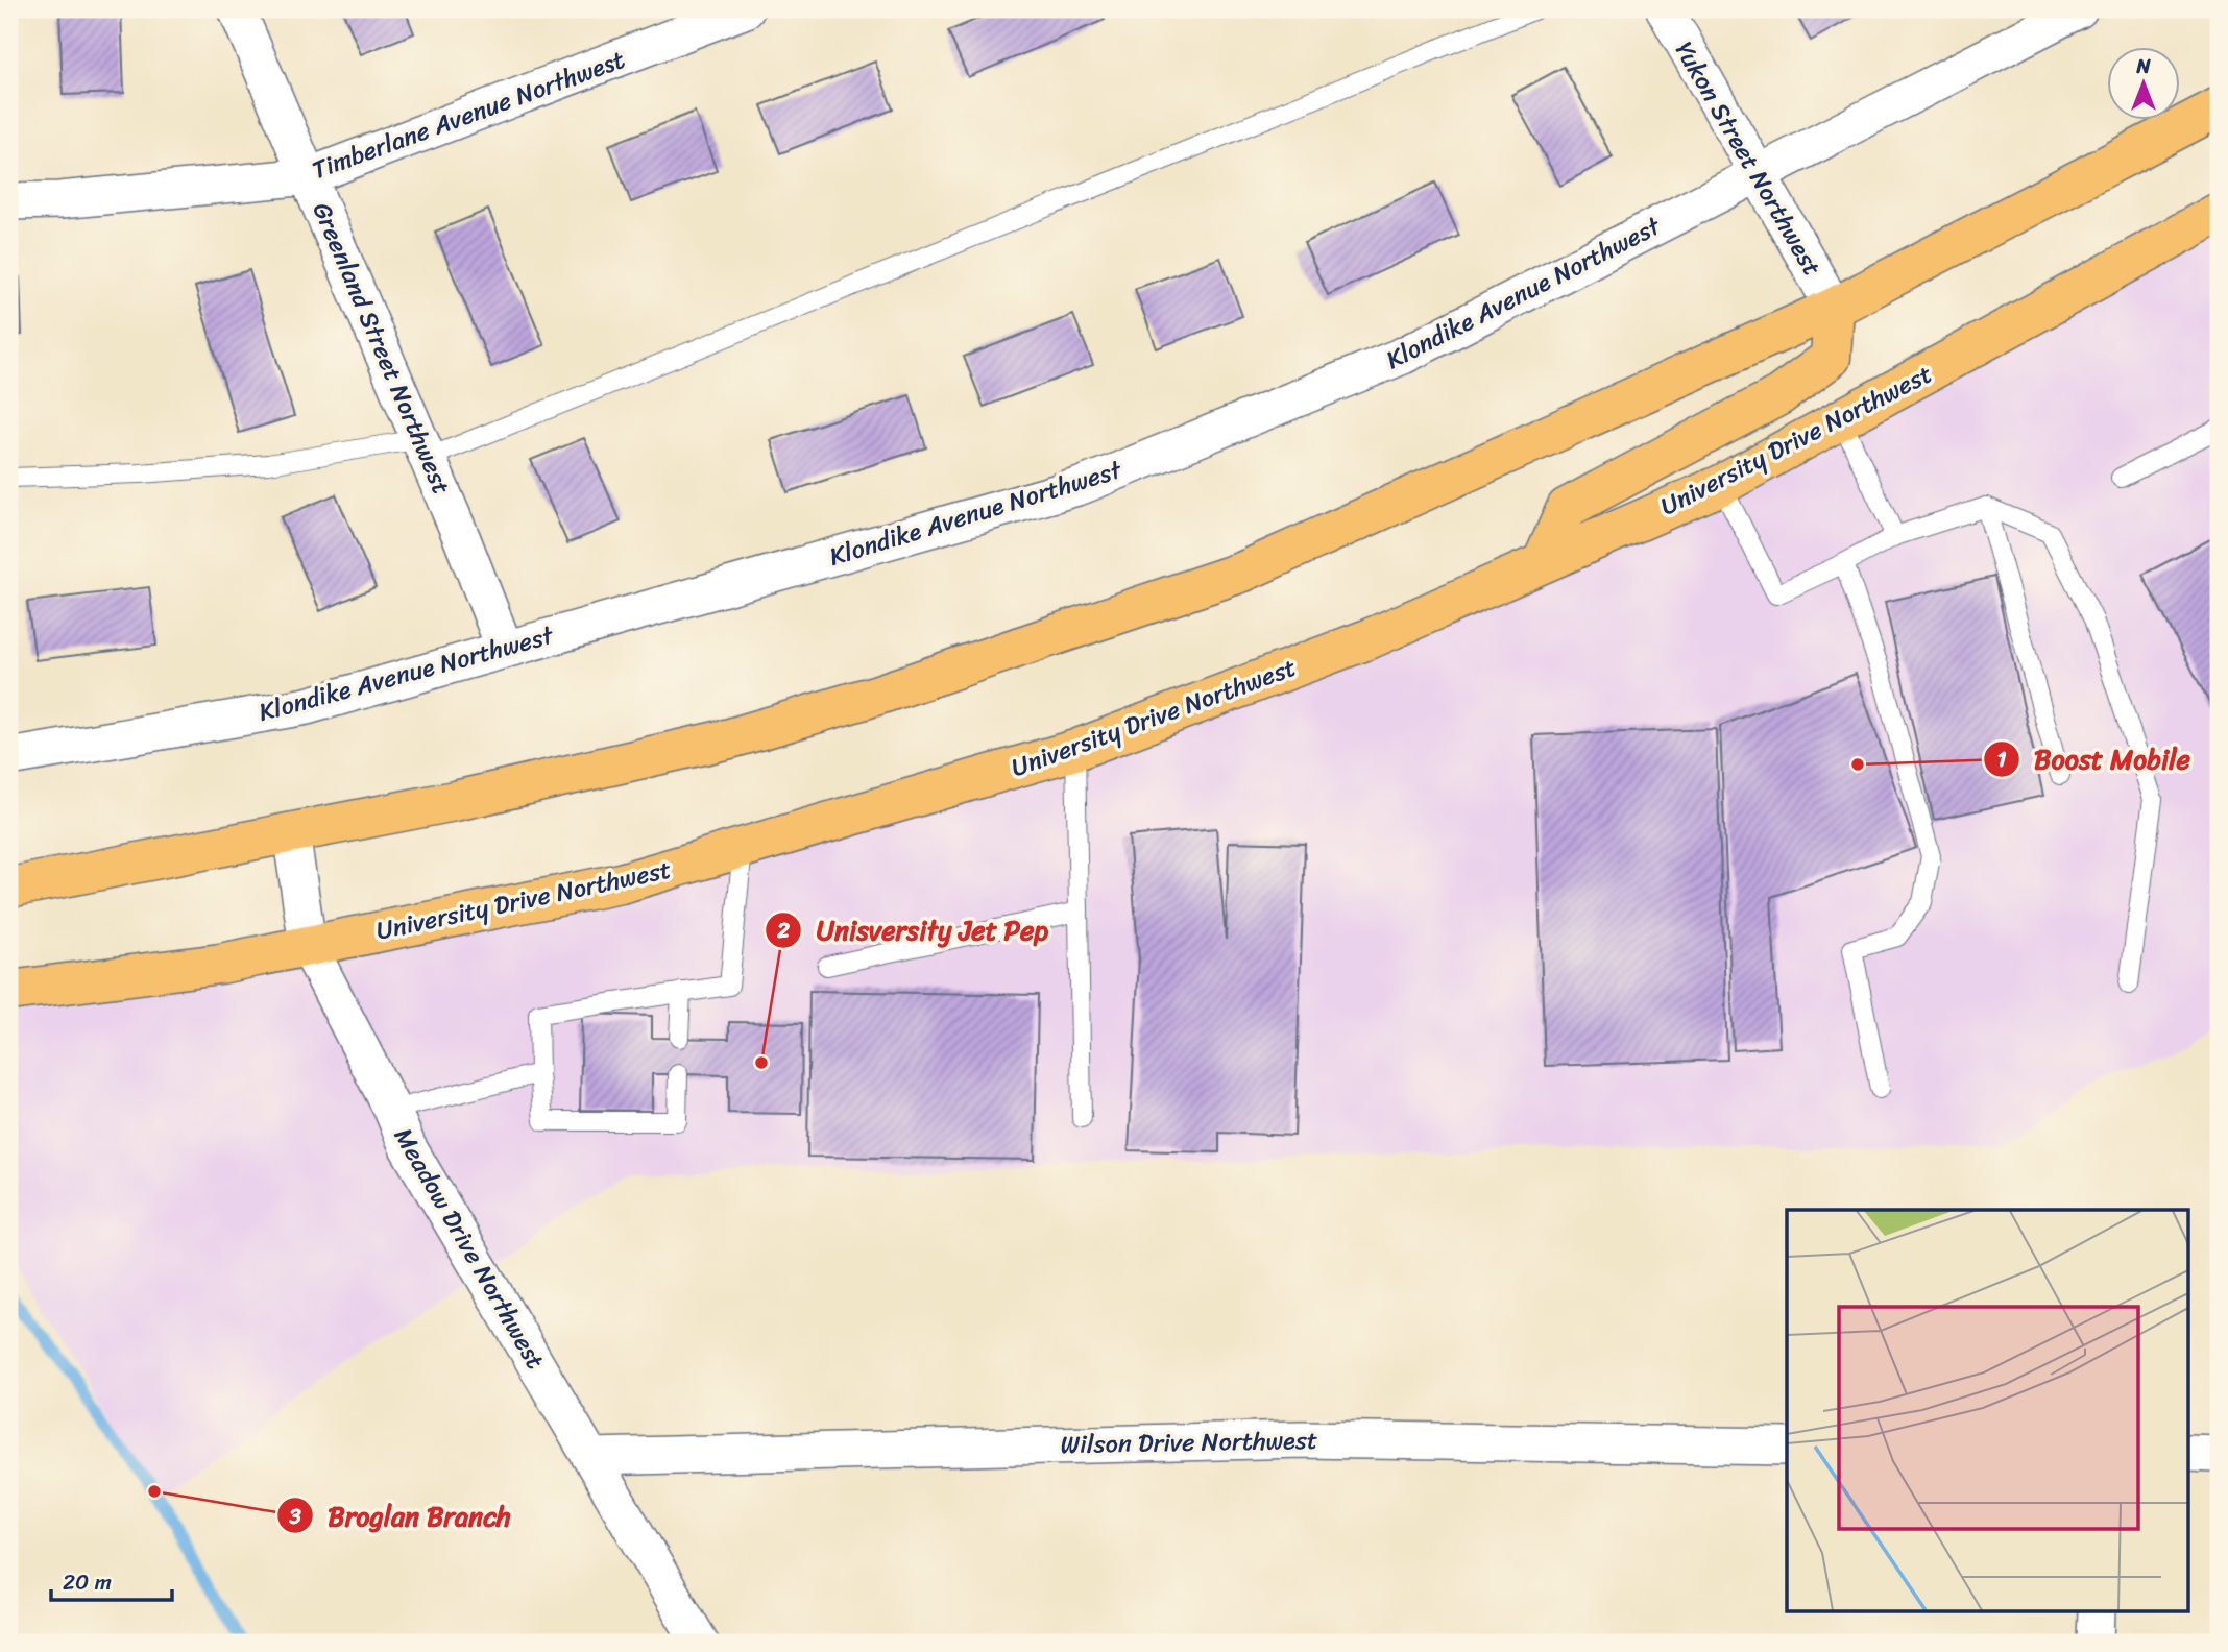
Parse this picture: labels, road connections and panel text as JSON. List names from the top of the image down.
{
  "streets": {
    "highway": ["University Drive Northwest"],
    "street": [
      "Timberlane Avenue Northwest",
      "Yukon Street Northwest",
      "Klondike Avenue Northwest",
      "Greenland Street Northwest",
      "Meadow Drive Northwest",
      "Wilson Drive Northwest"
    ]
  },
  "crossings": [
    ["Timberlane Avenue Northwest", "Greenland Street Northwest"],
    ["Yukon Street Northwest", "Klondike Avenue Northwest"],
    ["Klondike Avenue Northwest", "Greenland Street Northwest"],
    ["University Drive Northwest", "Meadow Drive Northwest"],
    ["Meadow Drive Northwest", "Wilson Drive Northwest"]
  ],
  "places": ["Boost Mobile", "Unisversity Jet Pep", "Broglan Branch"],
  "scale_bar": "20 m",
  "north": "top"
}
